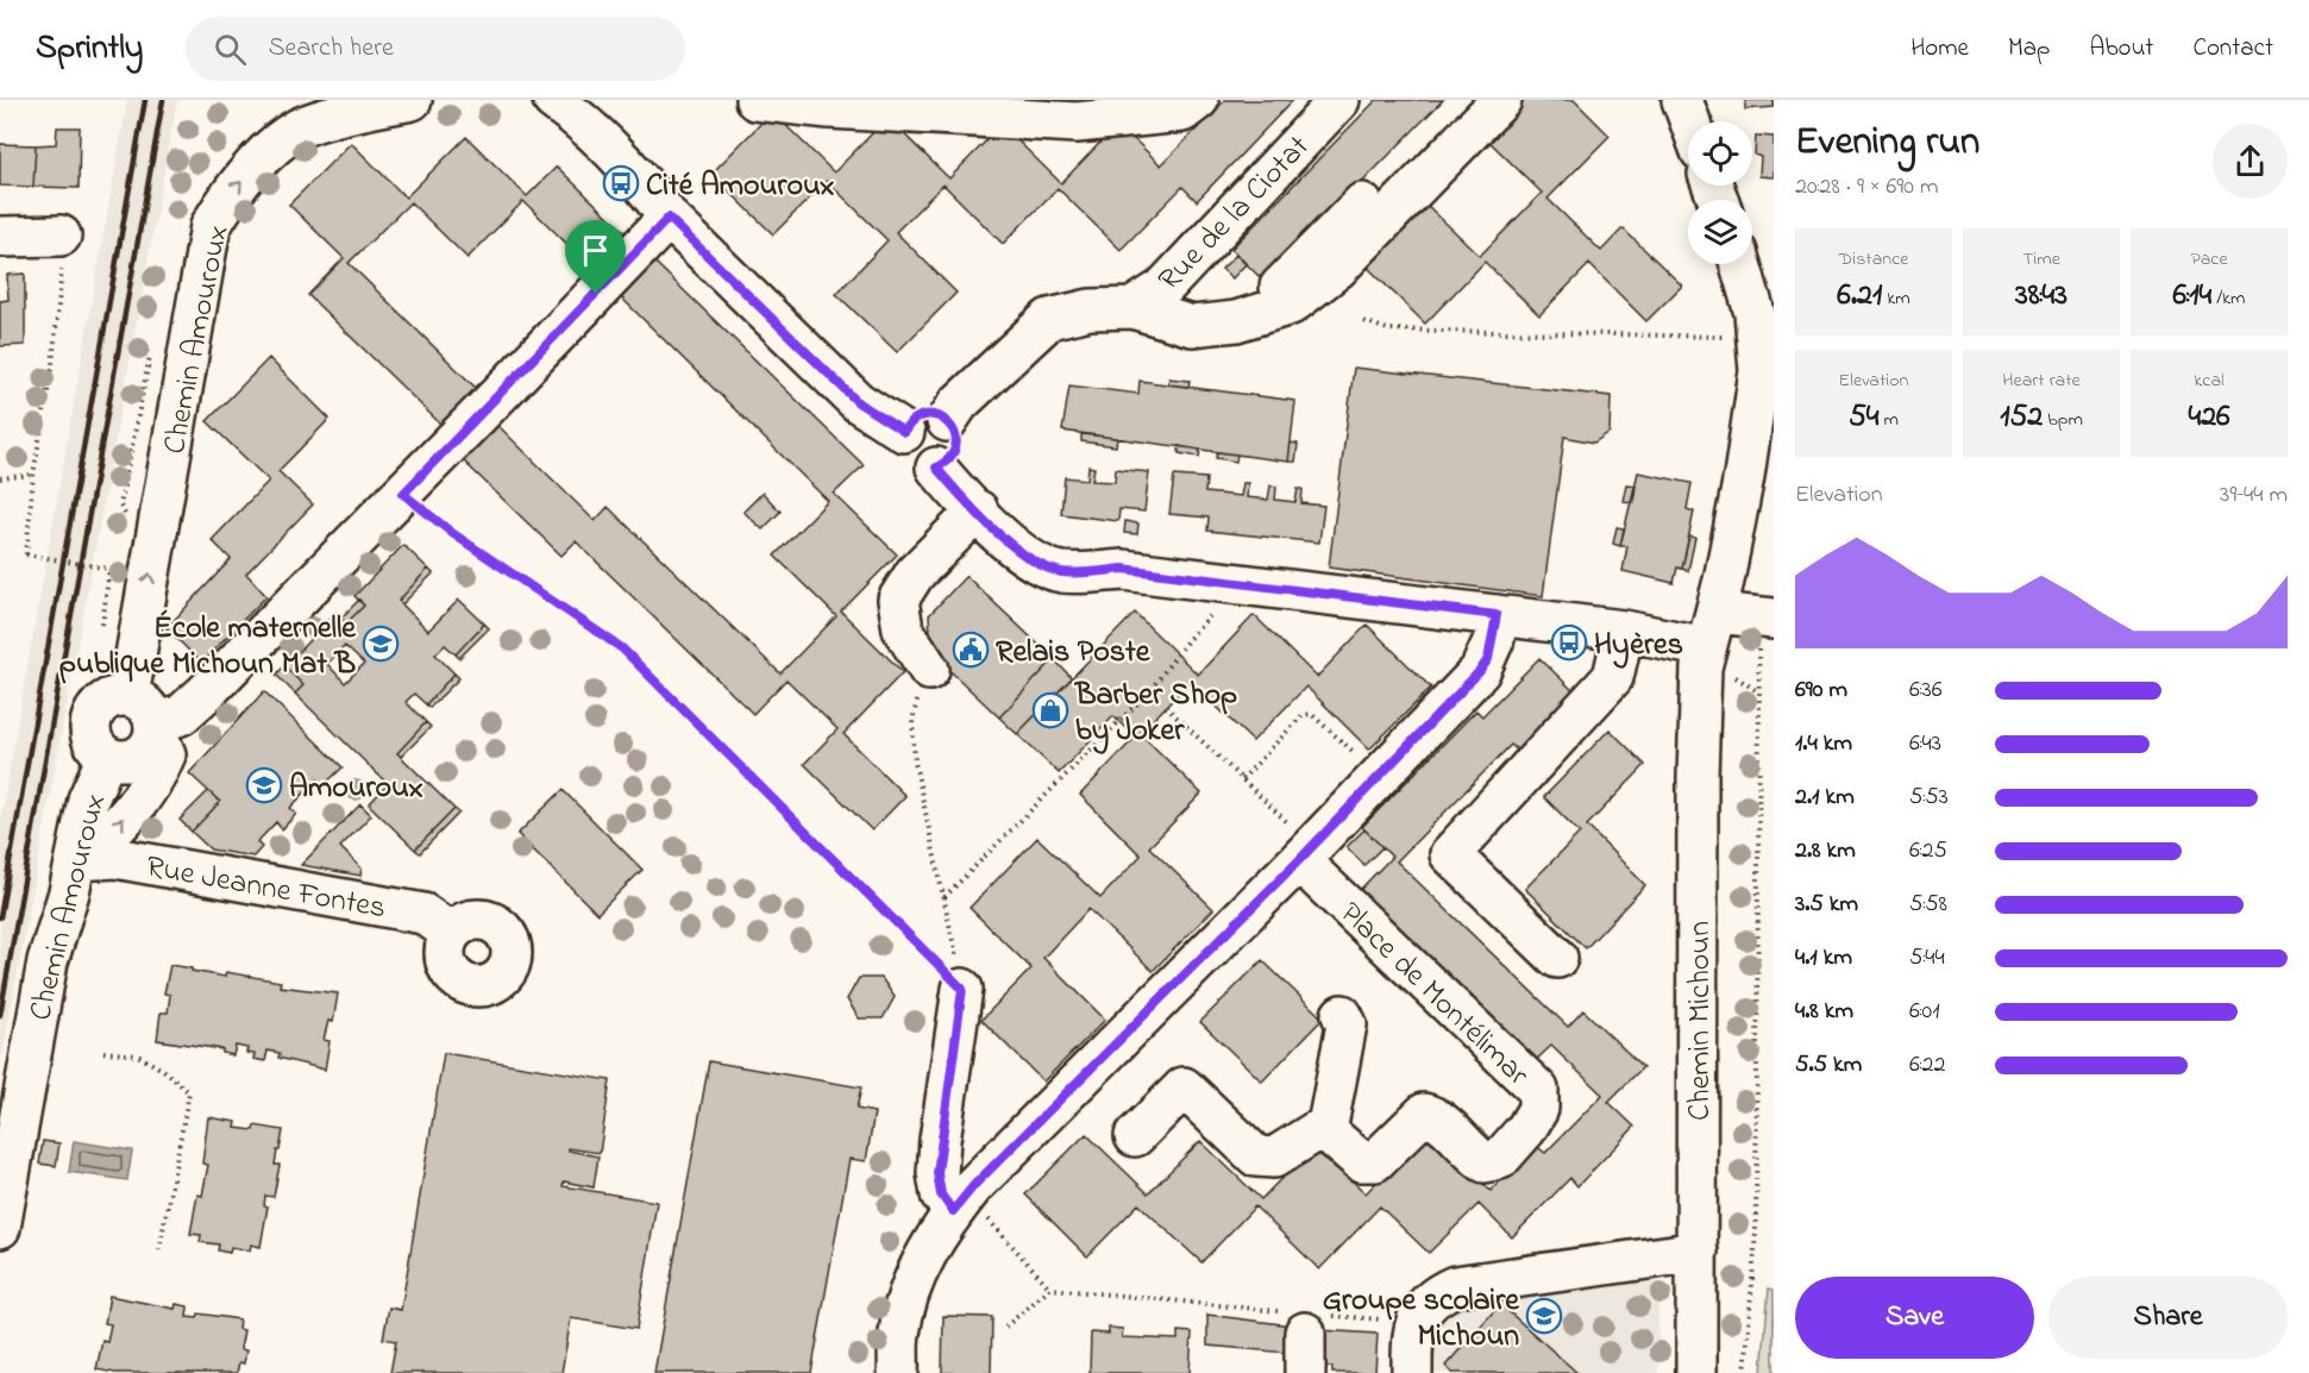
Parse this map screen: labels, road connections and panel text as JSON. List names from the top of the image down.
{
  "streets": {
    "street": [
      "Rue de la Ciotat",
      "Chemin Amouroux",
      "Rue Jeanne Fontes",
      "Place de Montélimar",
      "Chemin Michoun"
    ]
  },
  "crossings": [
    ["Chemin Amouroux", "Rue Jeanne Fontes"]
  ],
  "one_way": ["Chemin Amouroux"],
  "places": {
    "bus stop": ["Cité Amouroux", "Hyères"],
    "school or university": ["École maternelle publique Michoun Mat B", "Amouroux", "Groupe scolaire Michoun"],
    "public building": ["Relais Poste"],
    "shop": ["Barber Shop by Joker"]
  },
  "page": {
    "header": "Sprintly",
    "search": "Search here",
    "nav": [
      "Home",
      "Map",
      "About",
      "Contact"
    ],
    "heading": ["Evening run", "20:28 · 9 × 690 m"],
    "stats": [
      ["Distance", "6.21 km"],
      ["Time", "38:43"],
      ["Pace", "6:14 /km"],
      ["Elevation", "54 m"],
      ["Heart rate", "152 bpm"],
      ["kcal", "426"]
    ],
    "chart": ["Elevation", "39–44 m"],
    "list": [
      {
        "name": "690 m",
        "note": "6:36"
      },
      {
        "name": "1.4 km",
        "note": "6:43"
      },
      {
        "name": "2.1 km",
        "note": "5:53"
      },
      {
        "name": "2.8 km",
        "note": "6:25"
      },
      {
        "name": "3.5 km",
        "note": "5:58"
      },
      {
        "name": "4.1 km",
        "note": "5:44"
      },
      {
        "name": "4.8 km",
        "note": "6:01"
      },
      {
        "name": "5.5 km",
        "note": "6:22"
      }
    ],
    "buttons": ["Save", "Share"]
  }
}
